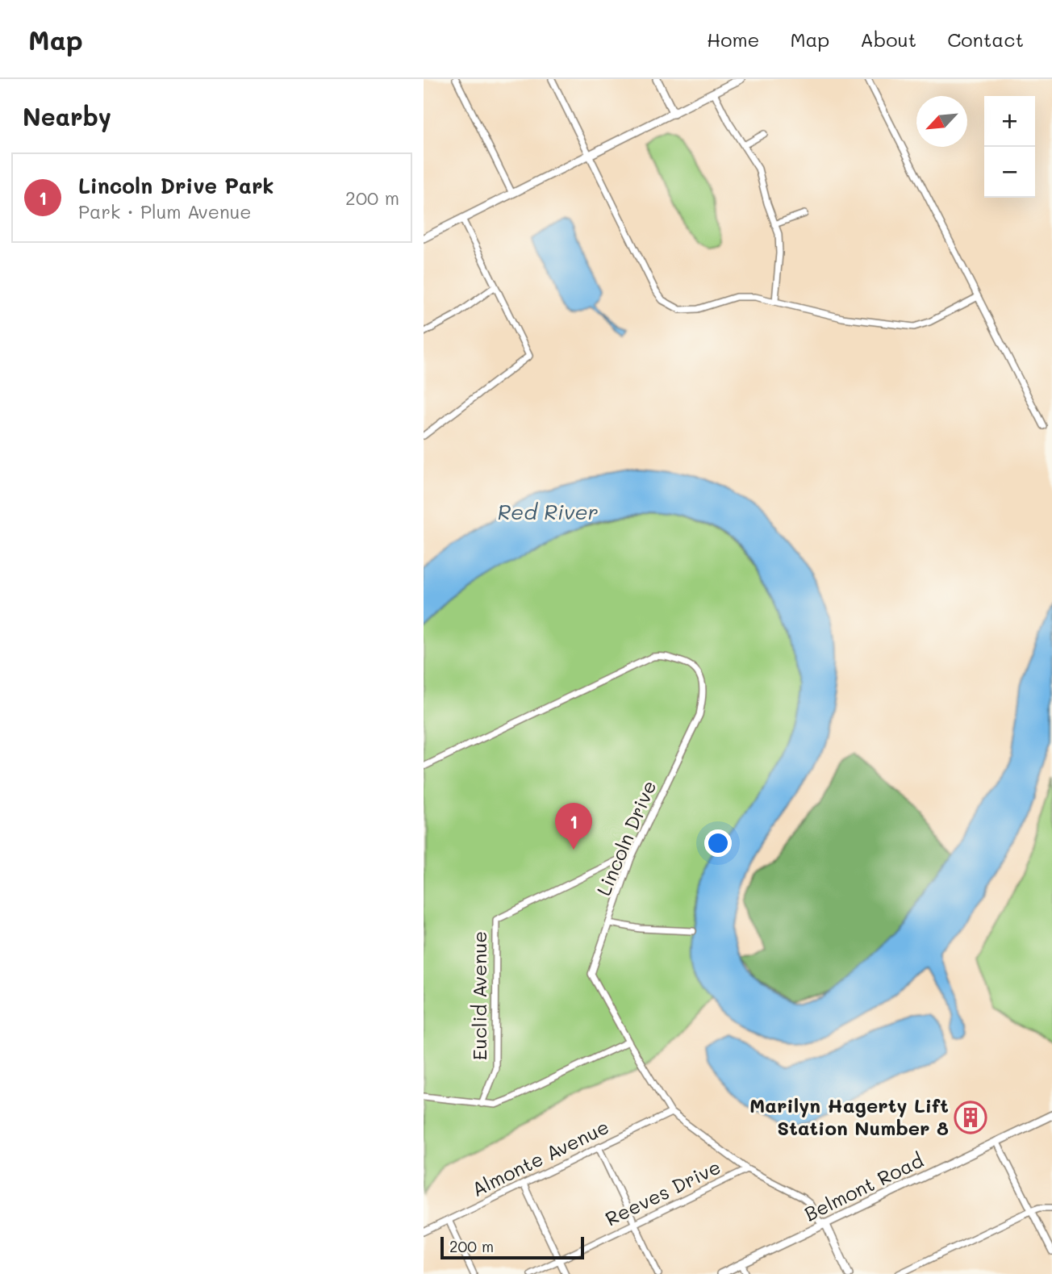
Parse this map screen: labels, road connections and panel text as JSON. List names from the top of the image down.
{
  "streets": {
    "street": [
      "Lincoln Drive",
      "Euclid Avenue",
      "Almonte Avenue",
      "Belmont Road",
      "Reeves Drive"
    ]
  },
  "crossings": [
    ["Lincoln Drive", "Euclid Avenue"],
    ["Lincoln Drive", "Almonte Avenue"],
    ["Lincoln Drive", "Belmont Road"],
    ["Lincoln Drive", "Reeves Drive"]
  ],
  "water": ["Red River"],
  "places": {
    "building": ["Marilyn Hagerty Lift Station Number 8"]
  },
  "scale_bar": "200 m",
  "north": "bottom left",
  "page": {
    "header": "Map",
    "nav": [
      "Home",
      "Map",
      "About",
      "Contact"
    ],
    "heading": "Nearby",
    "map_buttons": ["+", "−"],
    "list": [
      {
        "mark": "1",
        "name": "Lincoln Drive Park",
        "note": "Park · Plum Avenue",
        "value": "200 m"
      }
    ],
    "pins": "1",
    "scale": "200 m"
  }
}
